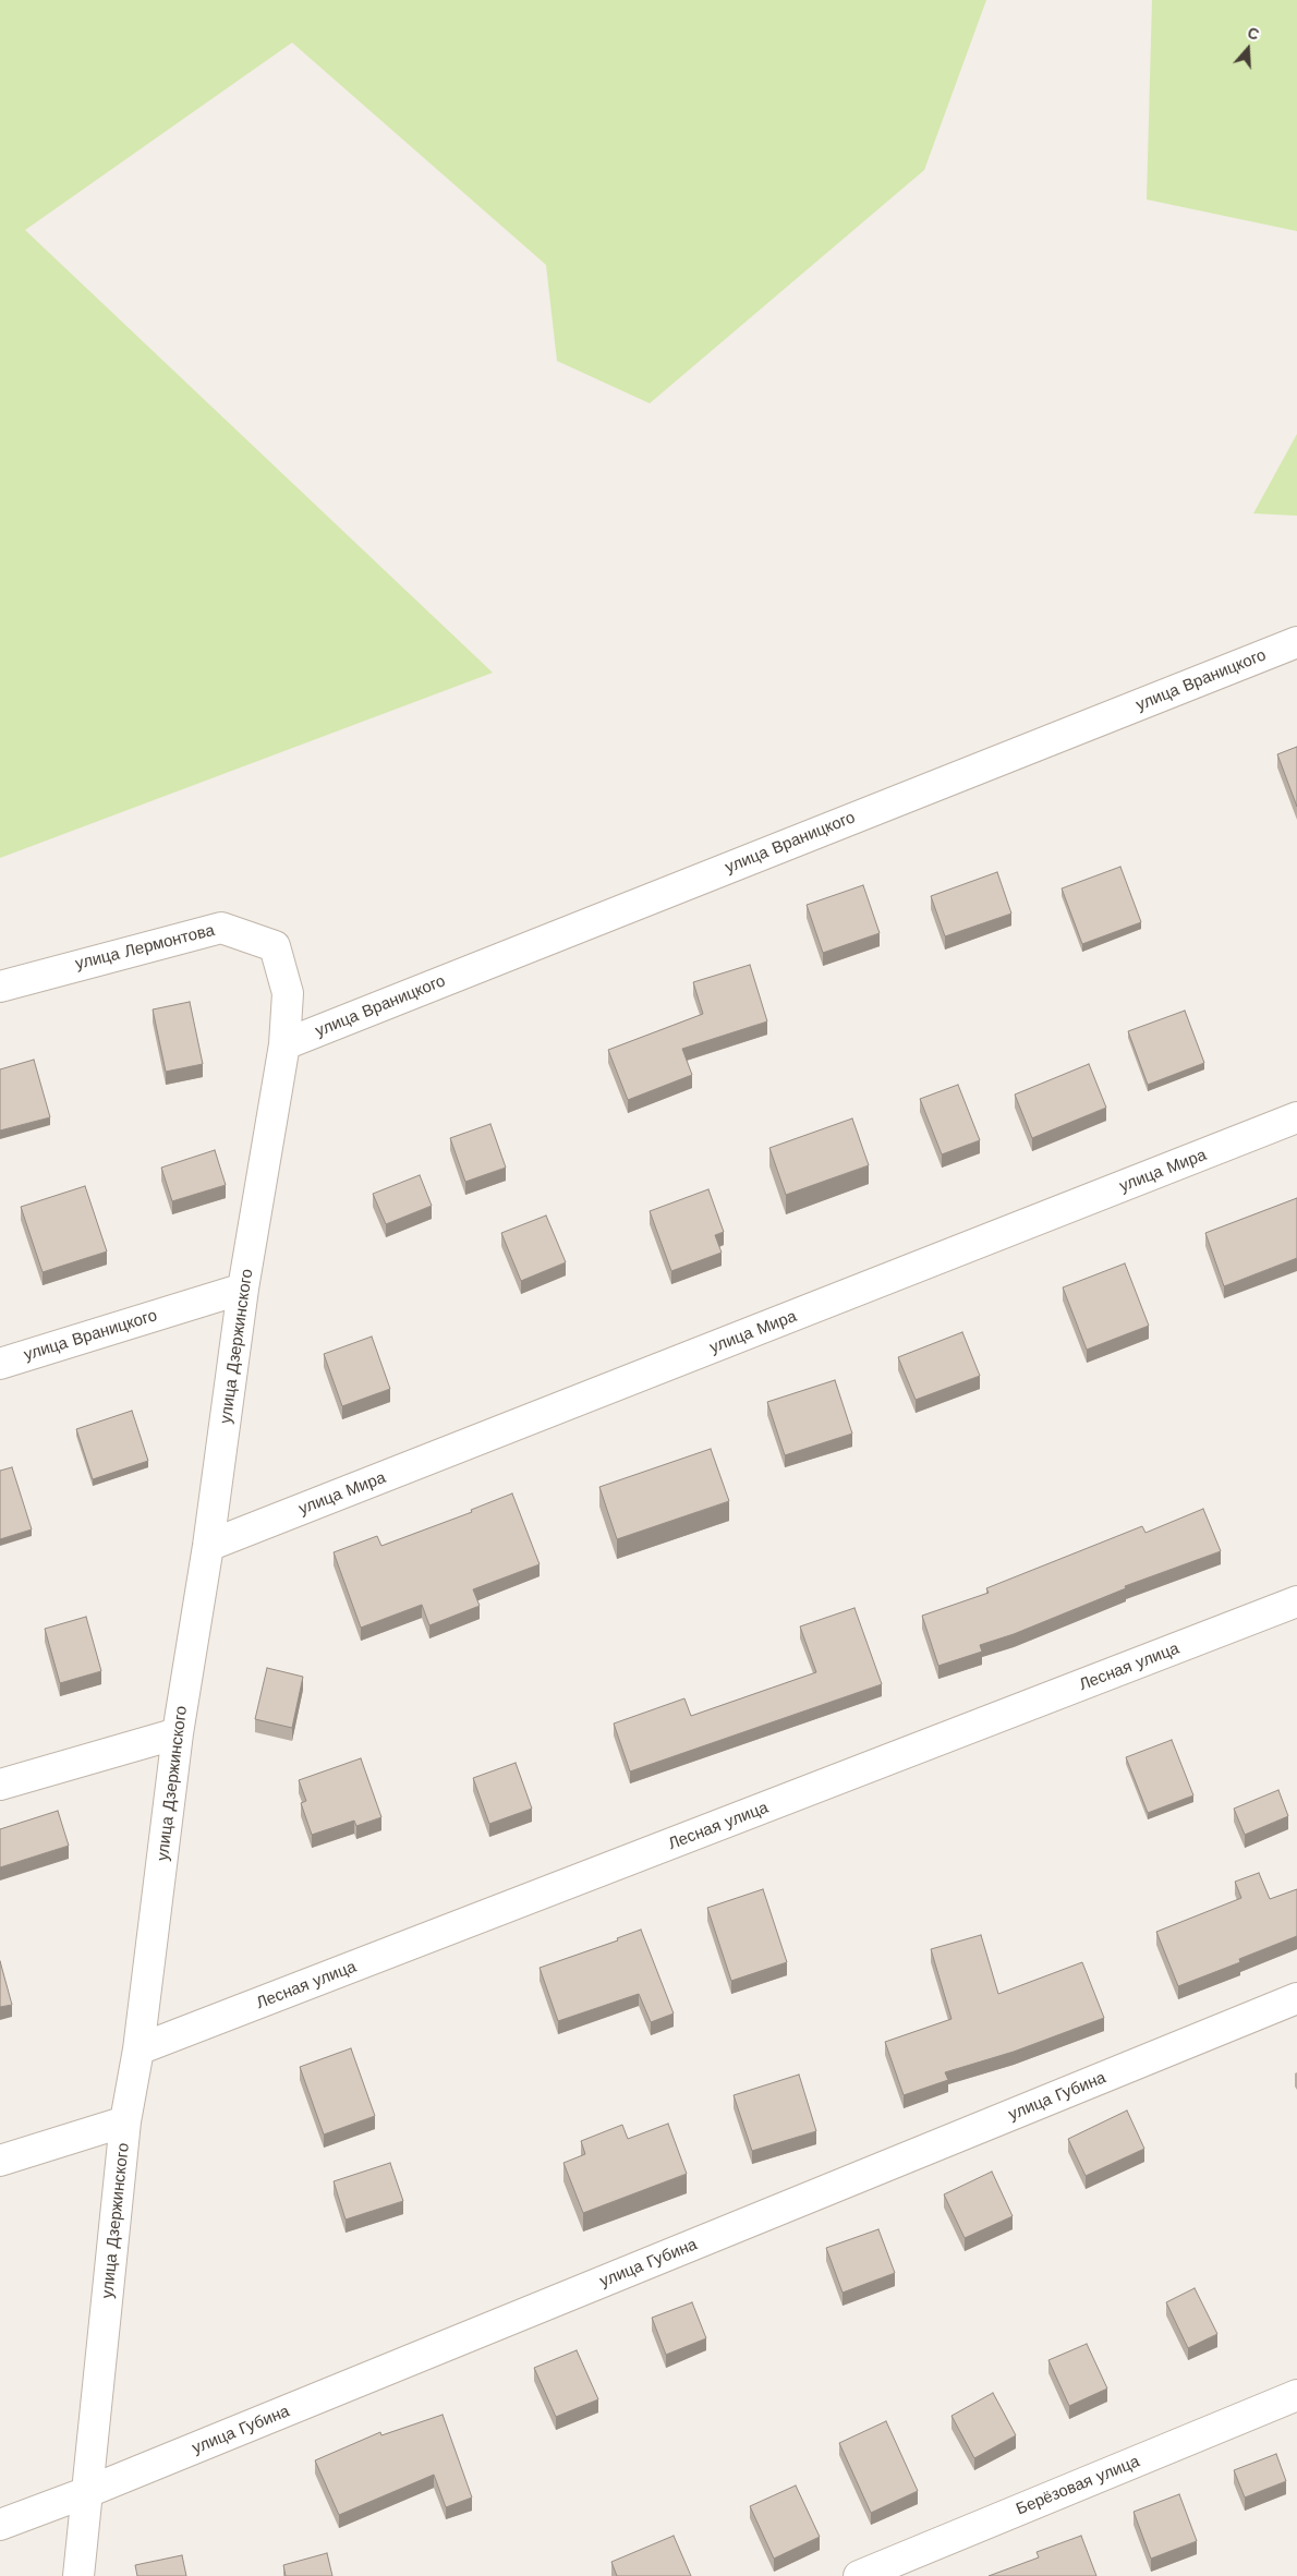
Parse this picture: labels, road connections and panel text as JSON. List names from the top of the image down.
{
  "streets": {
    "street": [
      "улица Враницкого",
      "улица Лермонтова",
      "улица Мира",
      "улица Дзержинского",
      "Лесная улица",
      "улица Губина",
      "Берёзовая улица"
    ]
  },
  "crossings": [
    ["улица Враницкого", "улица Дзержинского"],
    ["улица Лермонтова", "улица Дзержинского"],
    ["улица Мира", "улица Дзержинского"],
    ["улица Дзержинского", "Лесная улица"],
    ["улица Дзержинского", "улица Губина"]
  ],
  "north": "top"
}
